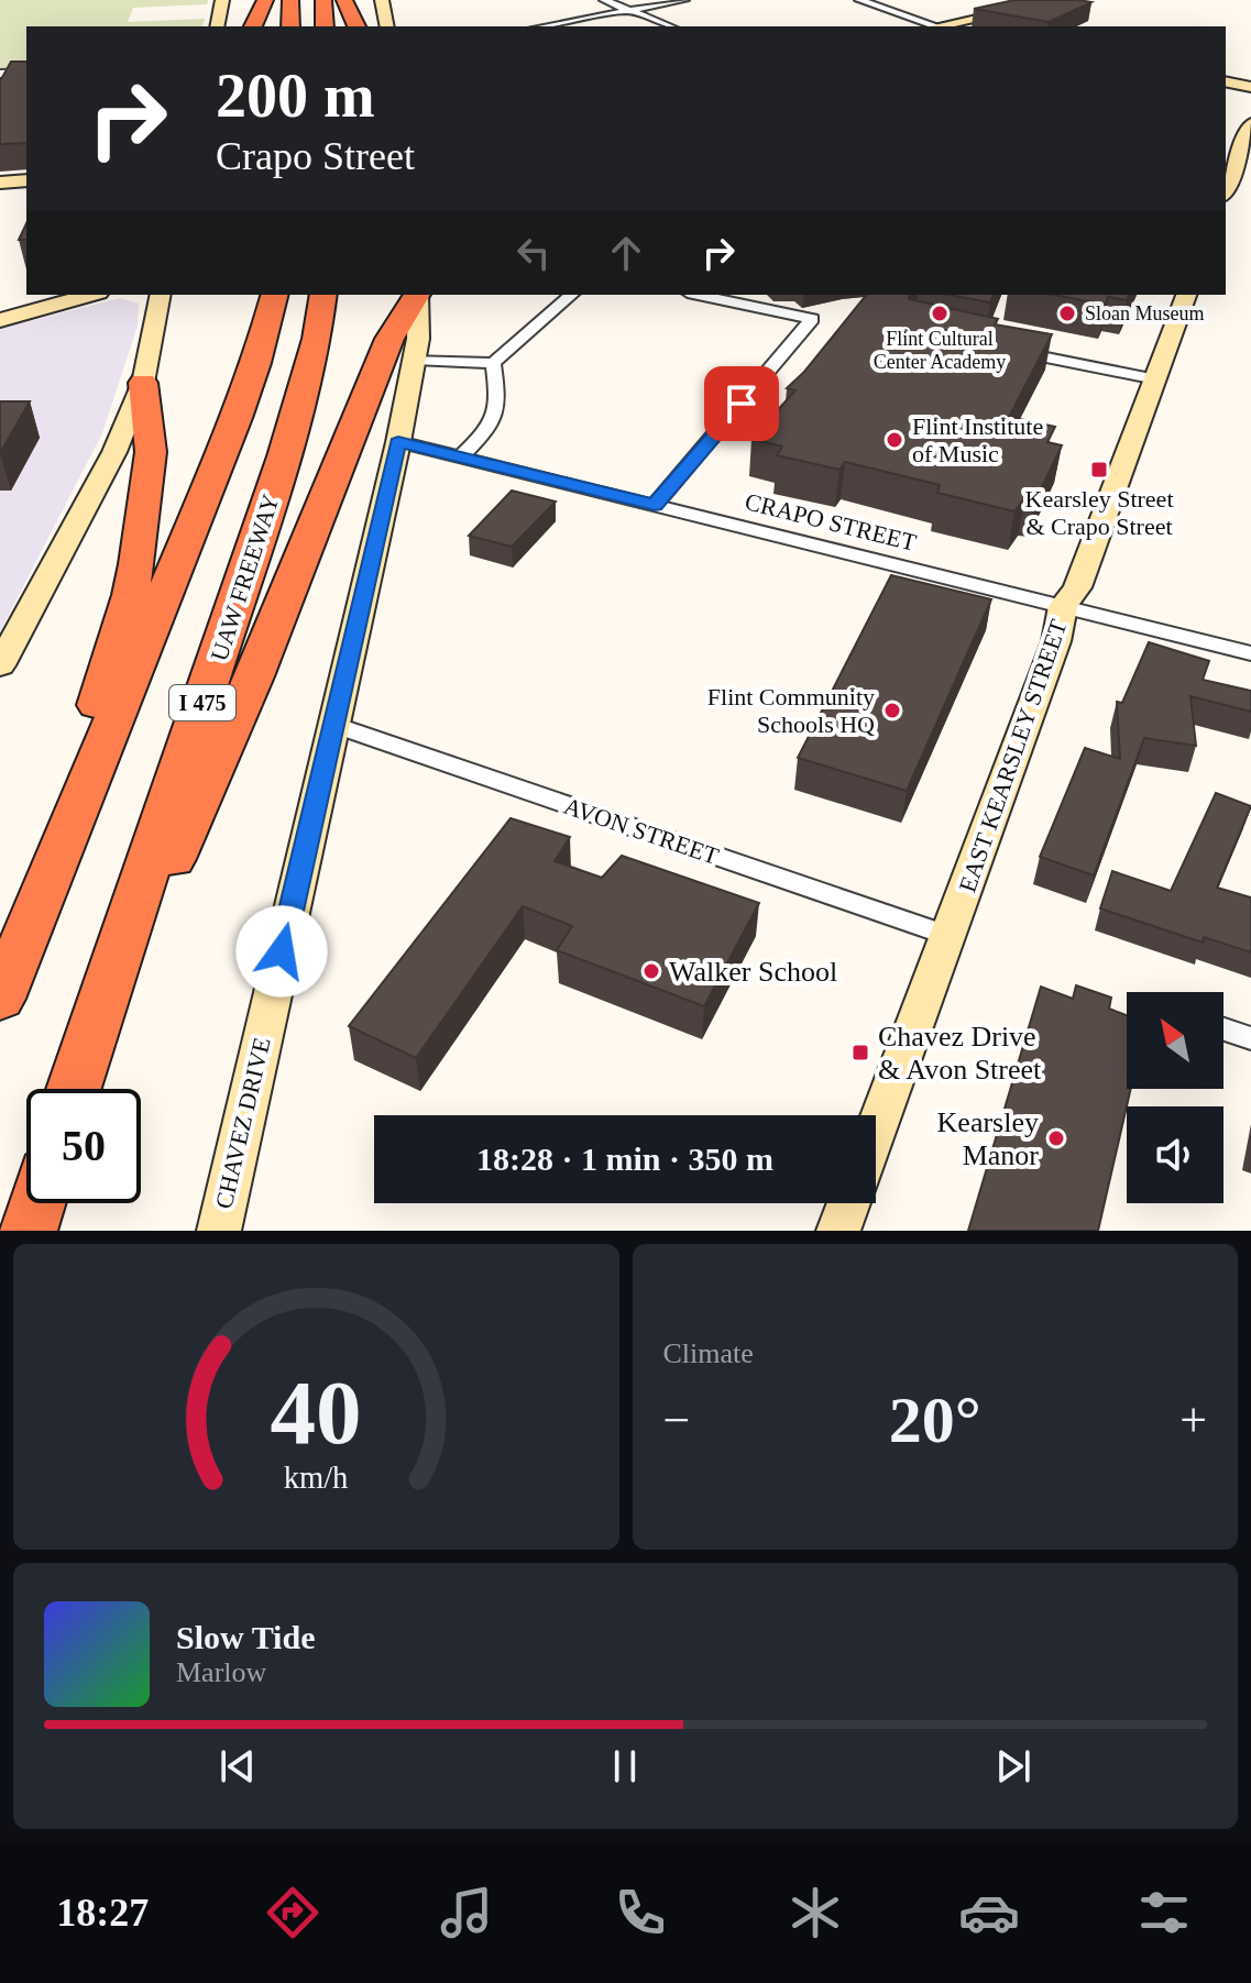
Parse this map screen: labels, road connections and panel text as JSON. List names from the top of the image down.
{
  "streets": {
    "highway": ["UAW FREEWAY", "I 475"],
    "main road": ["EAST KEARSLEY STREET", "CHAVEZ DRIVE"],
    "street": ["CRAPO STREET", "AVON STREET"]
  },
  "crossings": [
    ["CRAPO STREET", "EAST KEARSLEY STREET"],
    ["CRAPO STREET", "CHAVEZ DRIVE"],
    ["EAST KEARSLEY STREET", "AVON STREET"],
    ["AVON STREET", "CHAVEZ DRIVE"]
  ],
  "places": {
    "other": [
      "Flint Cultural Center Academy",
      "Sloan Museum",
      "Flint Institute of Music",
      "Flint Community Schools HQ",
      "Walker School",
      "Kearsley Manor"
    ],
    "transit": ["Kearsley Street & Crapo Street", "Chavez Drive & Avon Street"]
  },
  "north": "top left",
  "page": {
    "turn": ["200 m", "Crapo Street"],
    "limit": "50",
    "trip": "18:28 · 1 min · 350 m",
    "tile": "Climate",
    "heat": ["−", "20°", "+"],
    "song": ["Slow Tide", "Marlow"],
    "tabs": "18:27",
    "gauge": ["40", "km/h"]
  }
}
